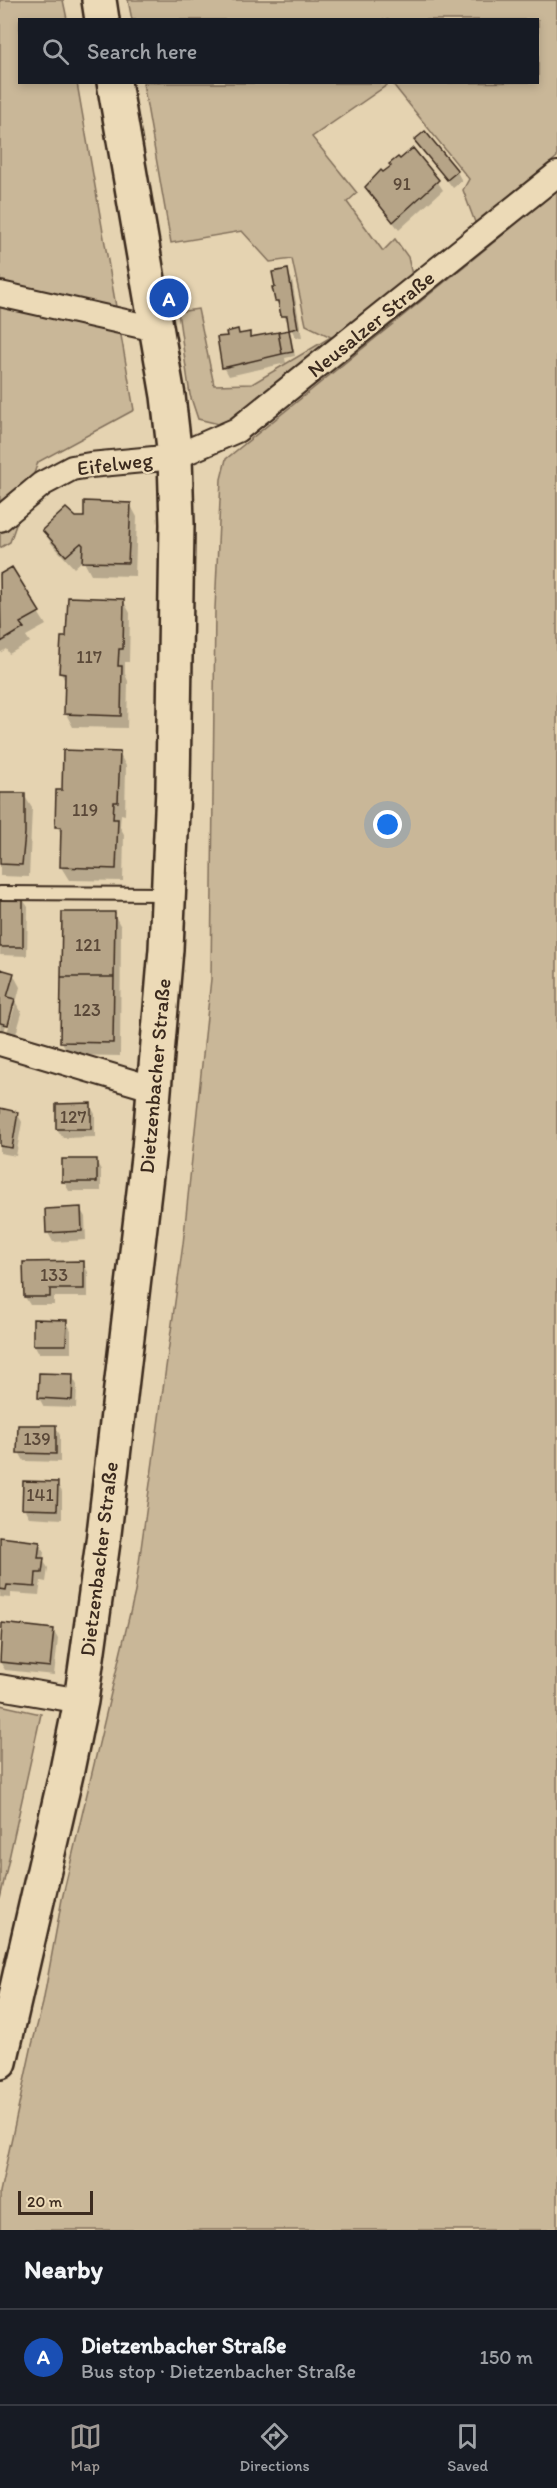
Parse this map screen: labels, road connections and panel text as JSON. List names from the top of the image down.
{
  "streets": {
    "main road": ["Dietzenbacher Straße"],
    "street": ["Neusalzer Straße", "Eifelweg"]
  },
  "crossings": [
    ["Neusalzer Straße", "Eifelweg"],
    ["Neusalzer Straße", "Dietzenbacher Straße"],
    ["Eifelweg", "Dietzenbacher Straße"]
  ],
  "house_numbers": [
    "91",
    "117",
    "119",
    "121",
    "123",
    "127",
    "133",
    "139",
    "141"
  ],
  "scale_bar": "20 m",
  "page": {
    "search": "Search here",
    "pins": "A",
    "scale": "20 m",
    "heading": "Nearby",
    "list": [
      {
        "mark": "A",
        "name": "Dietzenbacher Straße",
        "note": "Bus stop · Dietzenbacher Straße",
        "value": "150 m"
      }
    ],
    "nav": ["Map", "Directions", "Saved"]
  }
}
